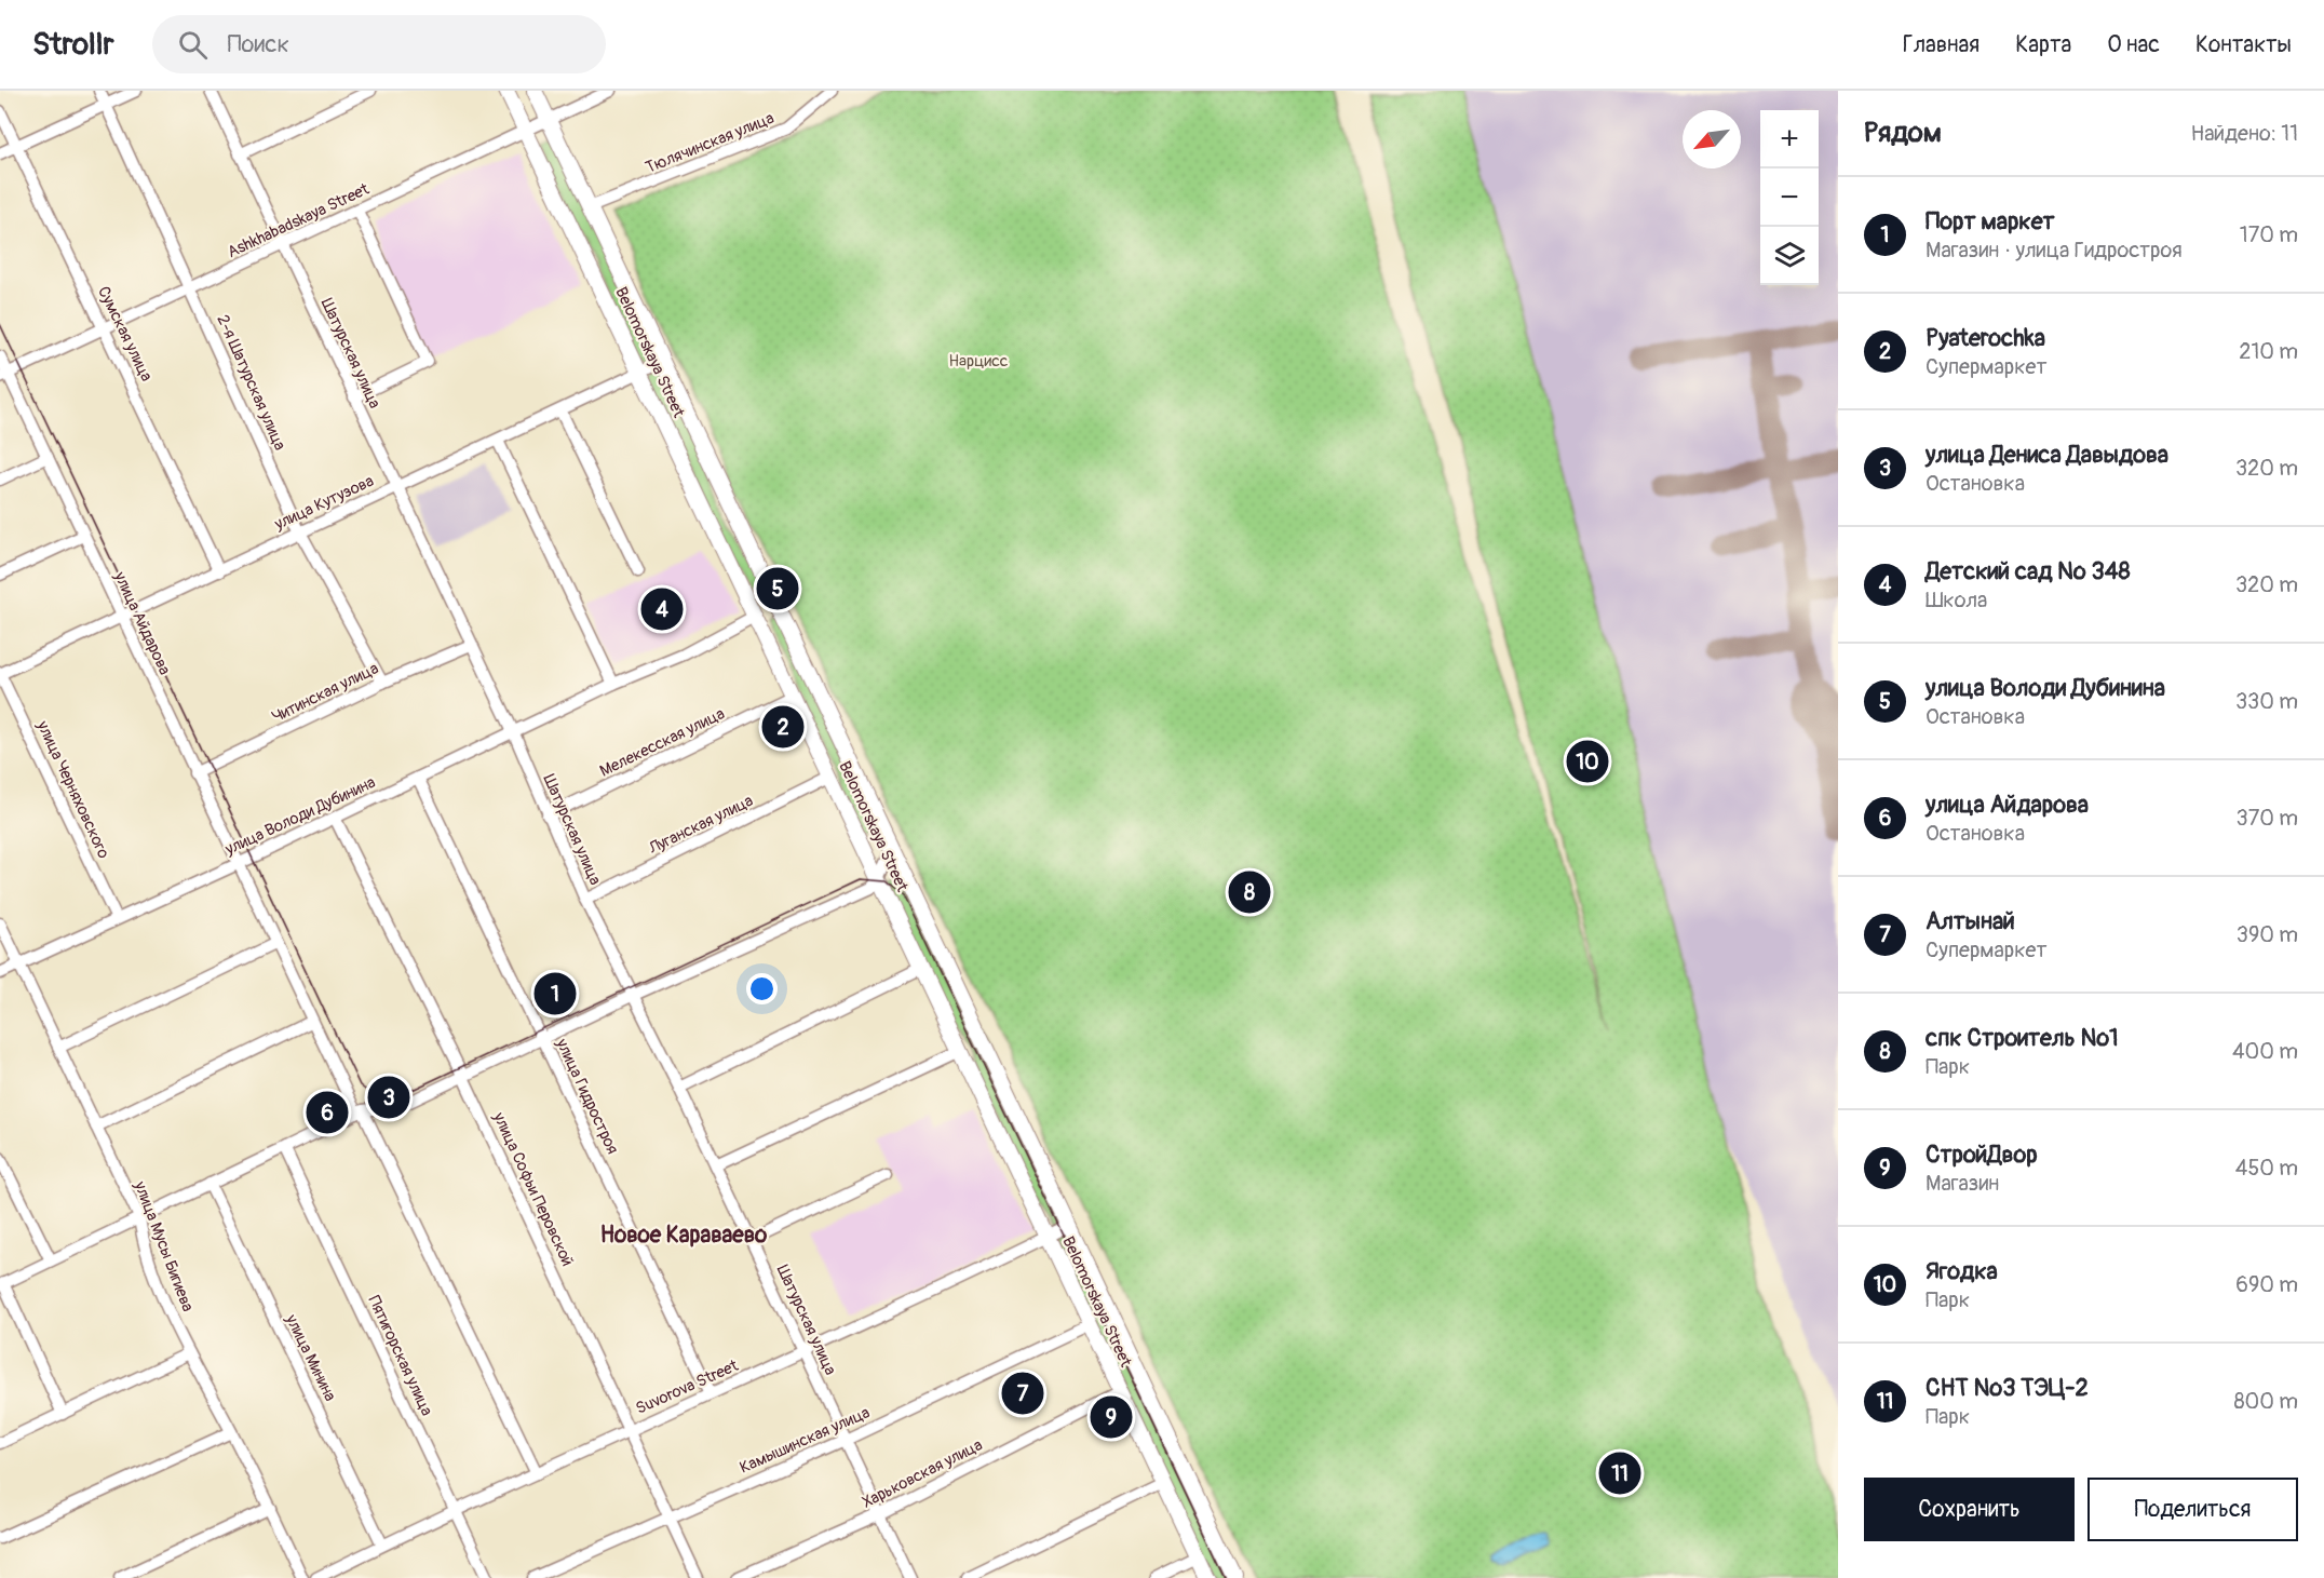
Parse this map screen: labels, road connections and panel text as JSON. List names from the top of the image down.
{
  "streets": {
    "main road": ["Belomorskaya Street"],
    "street": [
      "Тюлячинская улица",
      "Ashkhabadskaya Street",
      "Сумская улица",
      "Шатурская улица",
      "2-я Шатурская улица",
      "улица Кутузова",
      "улица Айдарова",
      "Читинская улица",
      "Мелекесская улица",
      "улица Черняховского",
      "улица Володи Дубинина",
      "Луганская улица",
      "улица Гидростроя",
      "улица Софьи Перовской",
      "улица Мусы Бигиева",
      "Пятигорская улица",
      "улица Минина",
      "Suvorova Street",
      "Камышинская улица",
      "Харьковская улица"
    ]
  },
  "crossings": [
    ["Тюлячинская улица", "Belomorskaya Street"],
    ["Ashkhabadskaya Street", "Сумская улица"],
    ["Ashkhabadskaya Street", "Belomorskaya Street"],
    ["Ashkhabadskaya Street", "Шатурская улица"],
    ["Ashkhabadskaya Street", "2-я Шатурская улица"],
    ["Ashkhabadskaya Street", "улица Айдарова"],
    ["Сумская улица", "улица Кутузова"],
    ["Belomorskaya Street", "улица Кутузова"],
    ["Belomorskaya Street", "Мелекесская улица"],
    ["Belomorskaya Street", "улица Володи Дубинина"],
    ["Belomorskaya Street", "Луганская улица"],
    ["Belomorskaya Street", "Suvorova Street"],
    ["Belomorskaya Street", "Камышинская улица"],
    ["Belomorskaya Street", "Харьковская улица"],
    ["Шатурская улица", "улица Кутузова"],
    ["Шатурская улица", "Читинская улица"],
    ["Шатурская улица", "Мелекесская улица"],
    ["Шатурская улица", "улица Володи Дубинина"],
    ["Шатурская улица", "Луганская улица"],
    ["Шатурская улица", "Suvorova Street"],
    ["Шатурская улица", "Камышинская улица"],
    ["Шатурская улица", "Харьковская улица"],
    ["2-я Шатурская улица", "улица Кутузова"],
    ["2-я Шатурская улица", "Читинская улица"],
    ["улица Кутузова", "улица Айдарова"],
    ["улица Кутузова", "улица Черняховского"],
    ["улица Айдарова", "Читинская улица"],
    ["улица Айдарова", "улица Володи Дубинина"],
    ["улица Айдарова", "Suvorova Street"],
    ["улица Черняховского", "улица Володи Дубинина"],
    ["улица Володи Дубинина", "улица Гидростроя"],
    ["улица Володи Дубинина", "улица Софьи Перовской"],
    ["улица Володи Дубинина", "улица Мусы Бигиева"],
    ["улица Гидростроя", "Suvorova Street"],
    ["улица Софьи Перовской", "Suvorova Street"],
    ["улица Софьи Перовской", "Камышинская улица"],
    ["Пятигорская улица", "Suvorova Street"],
    ["улица Минина", "Suvorova Street"]
  ],
  "districts": ["Новое Караваево"],
  "parks": ["Нарцисс"],
  "north": "bottom left",
  "page": {
    "header": "Strollr",
    "search": "Поиск",
    "nav": [
      "Главная",
      "Карта",
      "О нас",
      "Контакты"
    ],
    "heading": ["Рядом", "Найдено: 11"],
    "map_buttons": ["+", "−"],
    "list": [
      {
        "mark": "1",
        "name": "Порт маркет",
        "note": "Магазин · улица Гидростроя",
        "value": "170 m"
      },
      {
        "mark": "2",
        "name": "Pyaterochka",
        "note": "Супермаркет",
        "value": "210 m"
      },
      {
        "mark": "3",
        "name": "улица Дениса Давыдова",
        "note": "Остановка",
        "value": "320 m"
      },
      {
        "mark": "4",
        "name": "Детский сад № 348",
        "note": "Школа",
        "value": "320 m"
      },
      {
        "mark": "5",
        "name": "улица Володи Дубинина",
        "note": "Остановка",
        "value": "330 m"
      },
      {
        "mark": "6",
        "name": "улица Айдарова",
        "note": "Остановка",
        "value": "370 m"
      },
      {
        "mark": "7",
        "name": "Алтынай",
        "note": "Супермаркет",
        "value": "390 m"
      },
      {
        "mark": "8",
        "name": "спк Строитель №1",
        "note": "Парк",
        "value": "400 m"
      },
      {
        "mark": "9",
        "name": "СтройДвор",
        "note": "Магазин",
        "value": "450 m"
      },
      {
        "mark": "10",
        "name": "Ягодка",
        "note": "Парк",
        "value": "690 m"
      },
      {
        "mark": "11",
        "name": "СНТ №3 ТЭЦ-2",
        "note": "Парк",
        "value": "800 m"
      }
    ],
    "pins": [
      "5",
      "4",
      "2",
      "10",
      "8",
      "1",
      "3",
      "6",
      "7",
      "9",
      "11"
    ],
    "buttons": ["Сохранить", "Поделиться"]
  }
}
